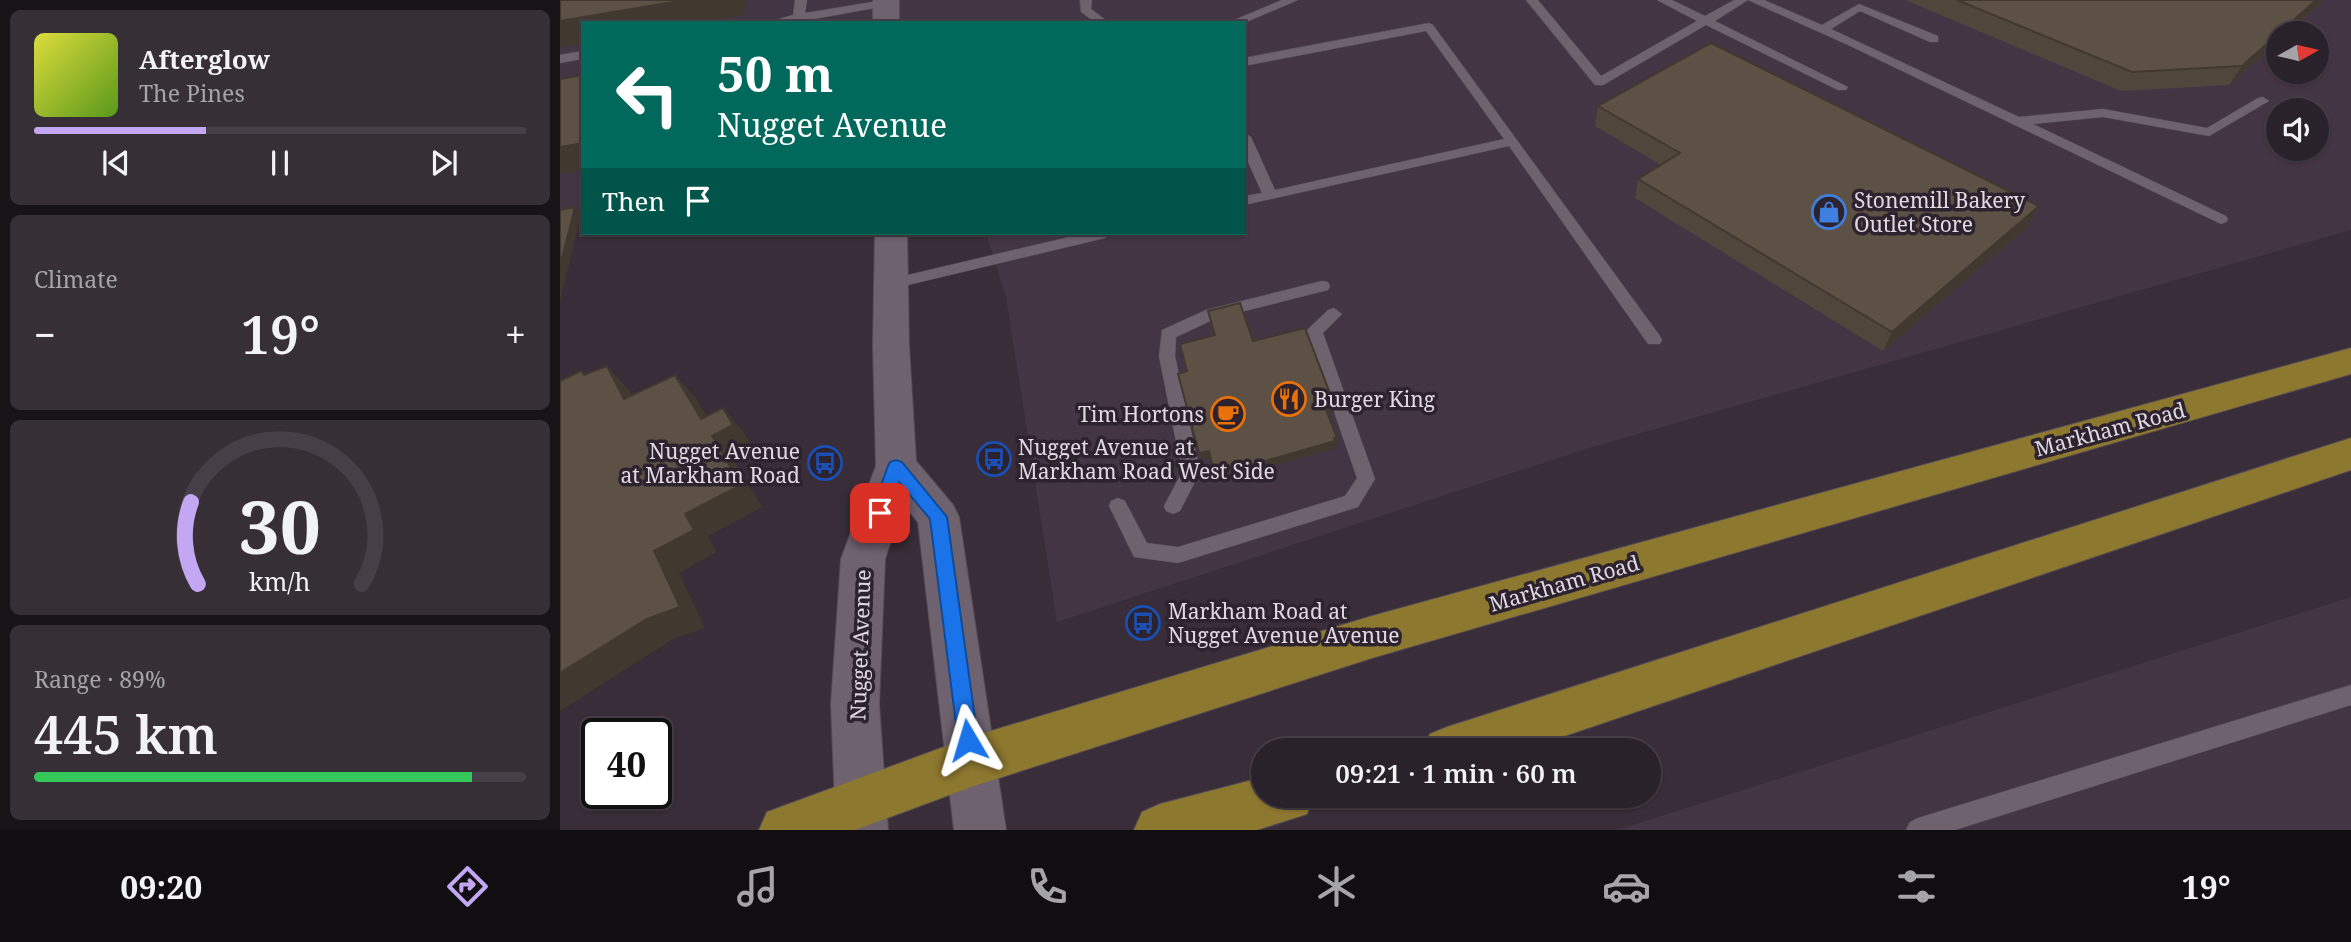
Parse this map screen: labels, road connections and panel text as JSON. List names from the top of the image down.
{
  "streets": {
    "main road": ["Markham Road"],
    "street": ["Nugget Avenue"]
  },
  "crossings": [
    ["Markham Road", "Nugget Avenue"]
  ],
  "places": {
    "shop": ["Stonemill Bakery Outlet Store"],
    "restaurant": ["Burger King"],
    "cafe": ["Tim Hortons"],
    "bus stop": ["Nugget Avenue at Markham Road West Side", "Nugget Avenue at Markham Road", "Markham Road at Nugget Avenue Avenue"]
  },
  "north": "right",
  "page": {
    "turn": ["50 m", "Nugget Avenue"],
    "song": ["Afterglow", "The Pines"],
    "then": "Then",
    "tile": [
      "Climate",
      ["Range · 89%", "445 km"]
    ],
    "heat": ["−", "19°", "+"],
    "limit": "40",
    "trip": "09:21 · 1 min · 60 m",
    "tabs": ["09:20", "19°"],
    "gauge": ["30", "km/h"]
  }
}
